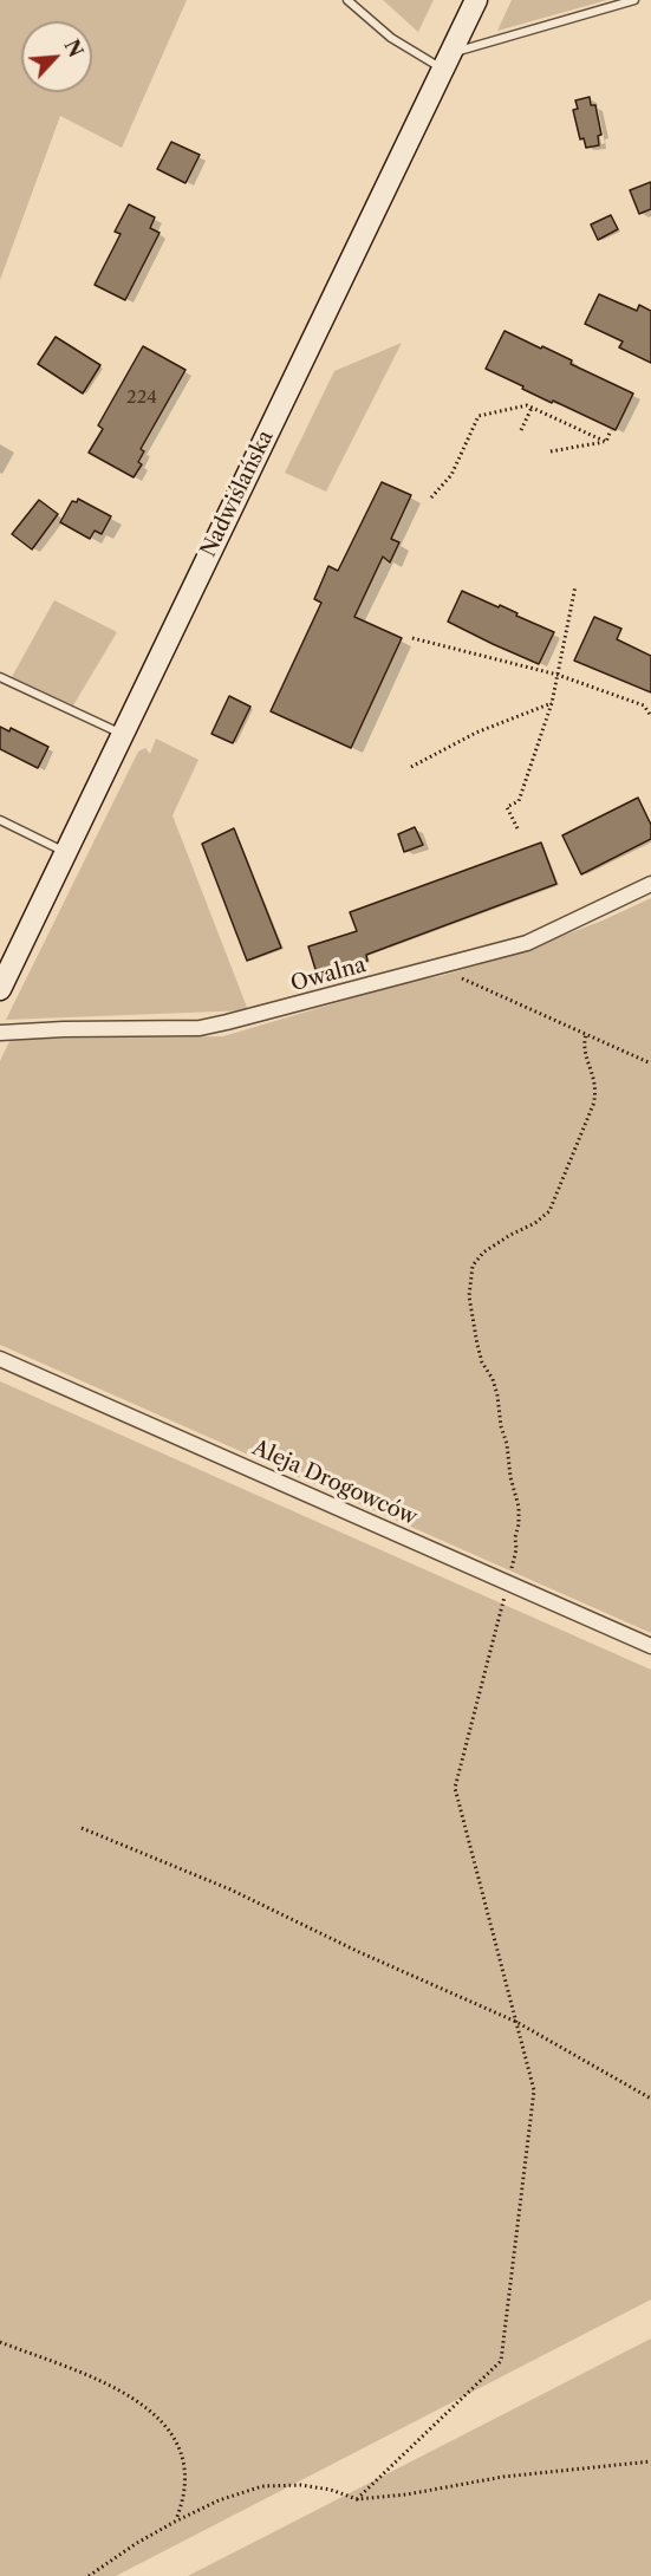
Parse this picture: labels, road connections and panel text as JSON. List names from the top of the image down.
{
  "streets": {
    "main road": ["Nadwiślańska"],
    "street": ["Owalna", "Aleja Drogowców"]
  },
  "house_numbers": ["224"],
  "north": "top right"
}
